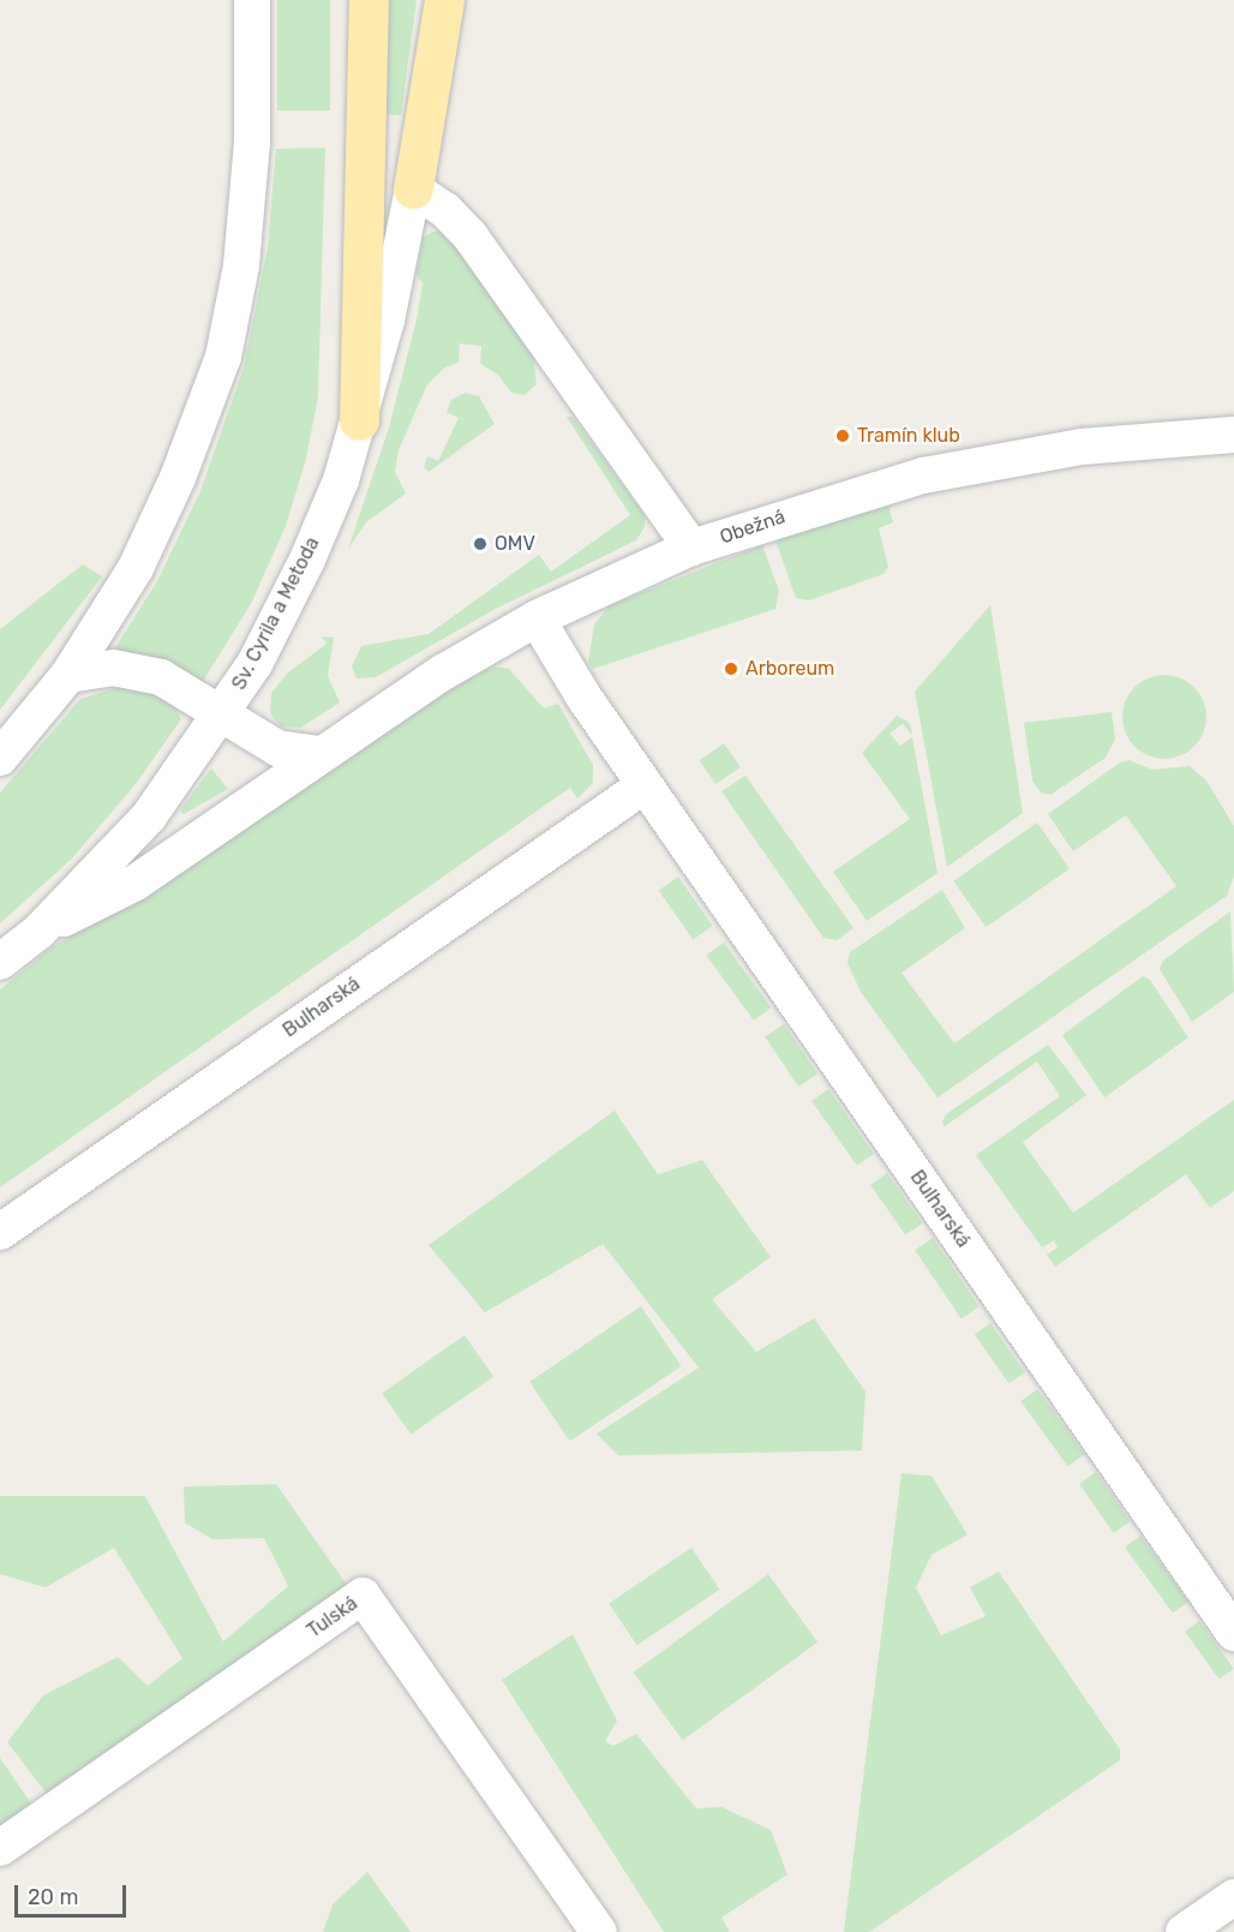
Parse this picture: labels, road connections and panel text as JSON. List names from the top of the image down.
{
  "streets": {
    "street": [
      "Obežná",
      "Sv. Cyrila a Metoda",
      "Bulharská",
      "Tulská"
    ]
  },
  "crossings": [
    ["Obežná", "Sv. Cyrila a Metoda"],
    ["Obežná", "Bulharská"]
  ],
  "places": ["Tramín klub", "OMV", "Arboreum"],
  "scale_bar": "20 m"
}
